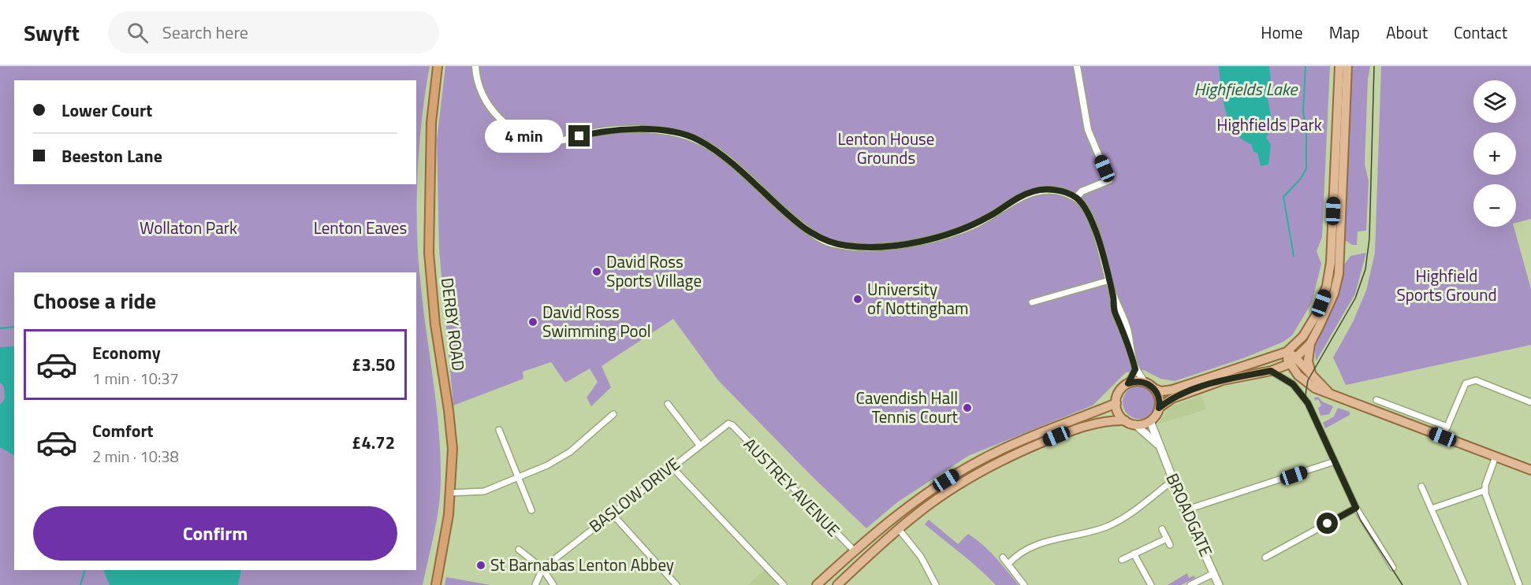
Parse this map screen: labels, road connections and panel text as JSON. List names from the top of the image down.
{
  "streets": {
    "highway": ["DERBY ROAD"],
    "main road": ["BROADGATE"],
    "street": ["AUSTREY AVENUE", "BASLOW DRIVE"]
  },
  "crossings": [
    ["AUSTREY AVENUE", "BASLOW DRIVE"]
  ],
  "water": ["Highfields Lake"],
  "parks": [
    "Highfields Park",
    "Lenton House Grounds",
    "Wollaton Park",
    "Lenton Eaves",
    "Highfield Sports Ground"
  ],
  "places": [
    "David Ross Sports Village",
    "University of Nottingham",
    "David Ross Swimming Pool",
    "Cavendish Hall Tennis Court",
    "St Barnabas Lenton Abbey"
  ],
  "page": {
    "header": "Swyft",
    "search": "Search here",
    "nav": [
      "Home",
      "Map",
      "About",
      "Contact"
    ],
    "map_buttons": ["+", "−"],
    "banner": ["Lower Court", "Beeston Lane"],
    "bubble": "4 min",
    "heading": "Choose a ride",
    "list": [
      {
        "name": "Economy",
        "note": "1 min · 10:37",
        "value": "£3.50"
      },
      {
        "name": "Comfort",
        "note": "2 min · 10:38",
        "value": "£4.72"
      }
    ],
    "buttons": "Confirm"
  }
}
